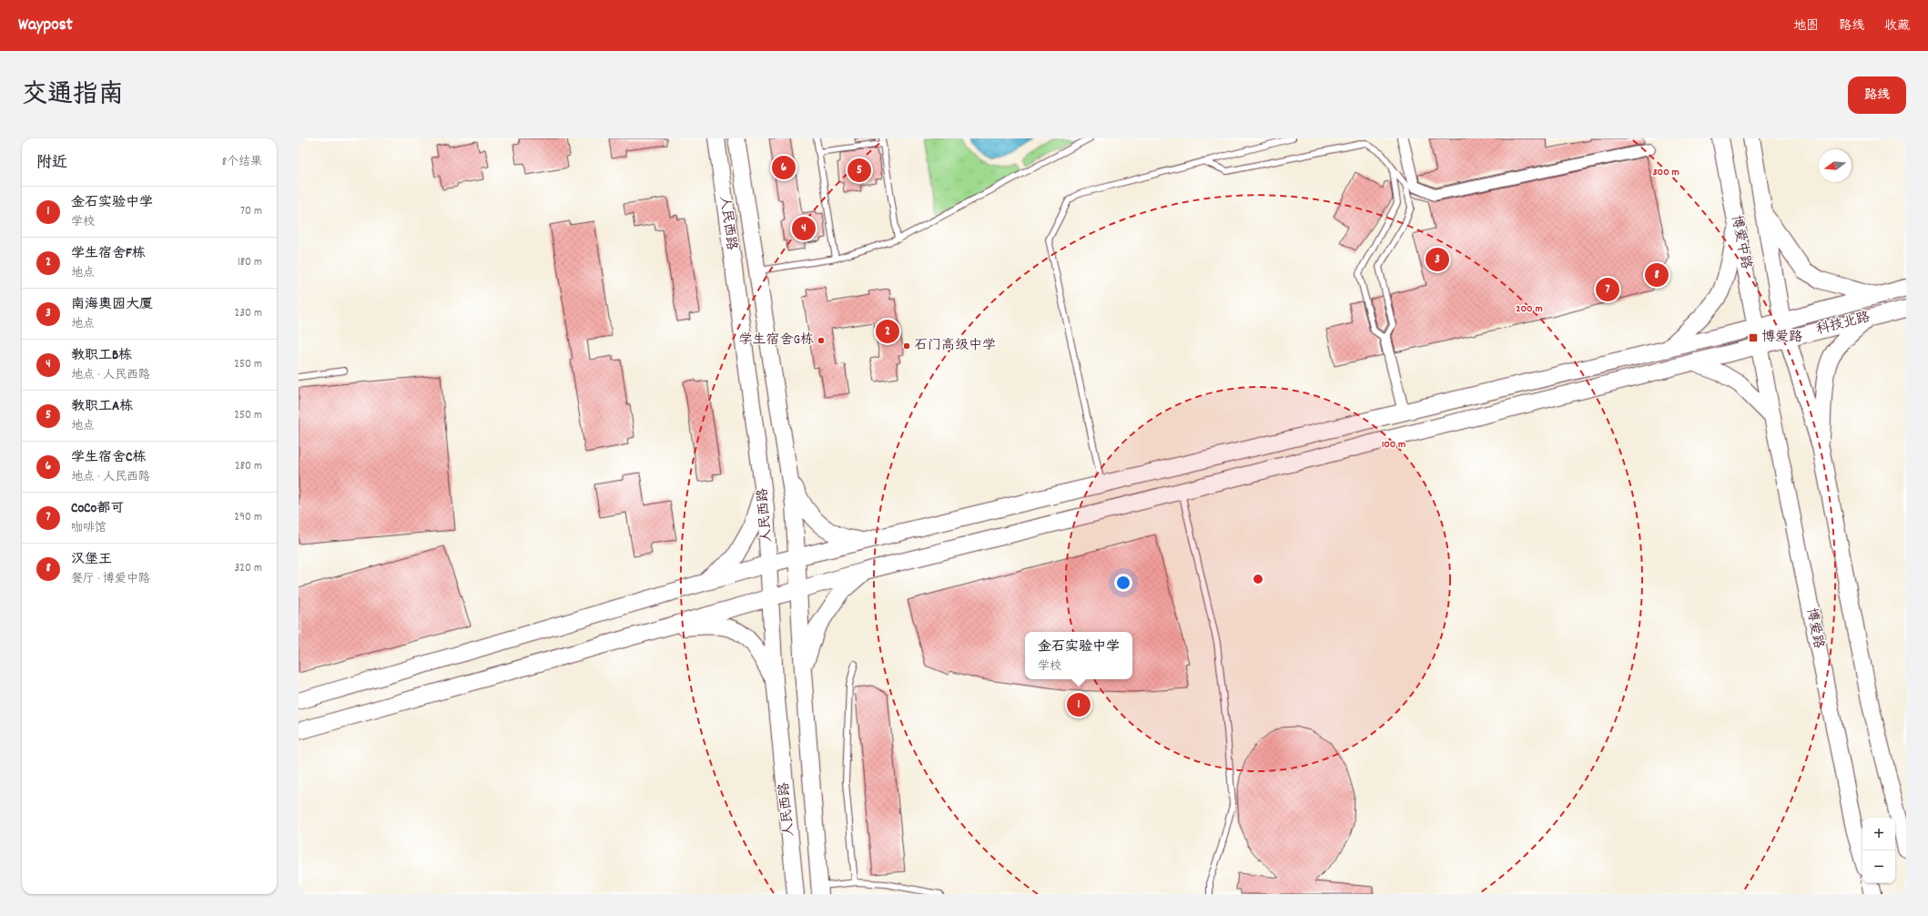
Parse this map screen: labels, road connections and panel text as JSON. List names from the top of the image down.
{
  "streets": {
    "main road": [
      "人民西路",
      "博爱中路",
      "科技北路",
      "博爱路"
    ]
  },
  "crossings": [
    ["人民西路", "科技北路"],
    ["博爱中路", "科技北路"],
    ["博爱中路", "博爱路"],
    ["科技北路", "博爱路"]
  ],
  "places": {
    "transit": ["博爱路"],
    "other": ["学生宿舍G栋", "石门高级中学"]
  },
  "north": "left",
  "page": {
    "header": "Waypost",
    "nav": ["地图", "路线", "收藏"],
    "title": "交通指南",
    "buttons": "路线",
    "heading": ["附近", "8个结果"],
    "pins": [
      "6",
      "5",
      "4",
      "3",
      "8",
      "7",
      "2",
      "1"
    ],
    "list": [
      {
        "mark": "1",
        "name": "金石实验中学",
        "note": "学校",
        "value": "70 m"
      },
      {
        "mark": "2",
        "name": "学生宿舍F栋",
        "note": "地点",
        "value": "180 m"
      },
      {
        "mark": "3",
        "name": "南海奥园大厦",
        "note": "地点",
        "value": "230 m"
      },
      {
        "mark": "4",
        "name": "教职工B栋",
        "note": "地点 · 人民西路",
        "value": "250 m"
      },
      {
        "mark": "5",
        "name": "教职工A栋",
        "note": "地点",
        "value": "250 m"
      },
      {
        "mark": "6",
        "name": "学生宿舍C栋",
        "note": "地点 · 人民西路",
        "value": "280 m"
      },
      {
        "mark": "7",
        "name": "CoCo都可",
        "note": "咖啡馆",
        "value": "290 m"
      },
      {
        "mark": "8",
        "name": "汉堡王",
        "note": "餐厅 · 博爱中路",
        "value": "320 m"
      }
    ],
    "popup": ["金石实验中学", "学校"],
    "map_buttons": ["+", "−"]
  },
  "rings": ["300 m", "200 m", "100 m"]
}
